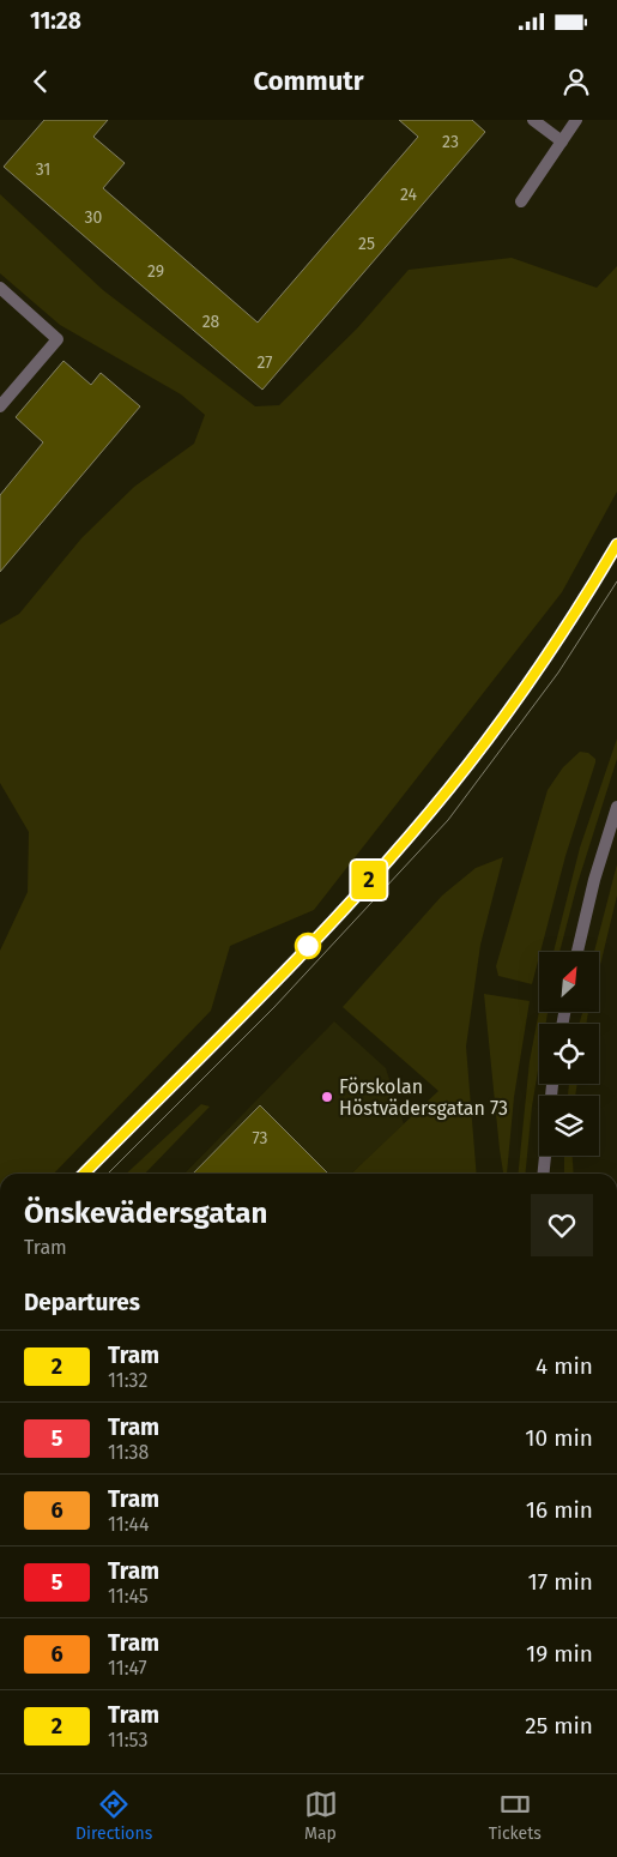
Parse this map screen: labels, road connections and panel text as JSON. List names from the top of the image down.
{
  "places": ["Förskolan Höstvädersgatan 73"],
  "lines": ["tram line 2"],
  "house_numbers": [
    "23",
    "31",
    "24",
    "30",
    "25",
    "29",
    "28",
    "27",
    "73"
  ],
  "north": "top right",
  "page": {
    "status": "11:28",
    "header": "Commutr",
    "on_map": "2",
    "heading": [
      ["Önskevädersgatan", "Tram"],
      "Departures"
    ],
    "list": [
      {
        "mark": "2",
        "name": "Tram",
        "note": "11:32",
        "value": "4 min"
      },
      {
        "mark": "5",
        "name": "Tram",
        "note": "11:38",
        "value": "10 min"
      },
      {
        "mark": "6",
        "name": "Tram",
        "note": "11:44",
        "value": "16 min"
      },
      {
        "mark": "5",
        "name": "Tram",
        "note": "11:45",
        "value": "17 min"
      },
      {
        "mark": "6",
        "name": "Tram",
        "note": "11:47",
        "value": "19 min"
      },
      {
        "mark": "2",
        "name": "Tram",
        "note": "11:53",
        "value": "25 min"
      }
    ],
    "tabs": ["Directions", "Map", "Tickets"]
  }
}
